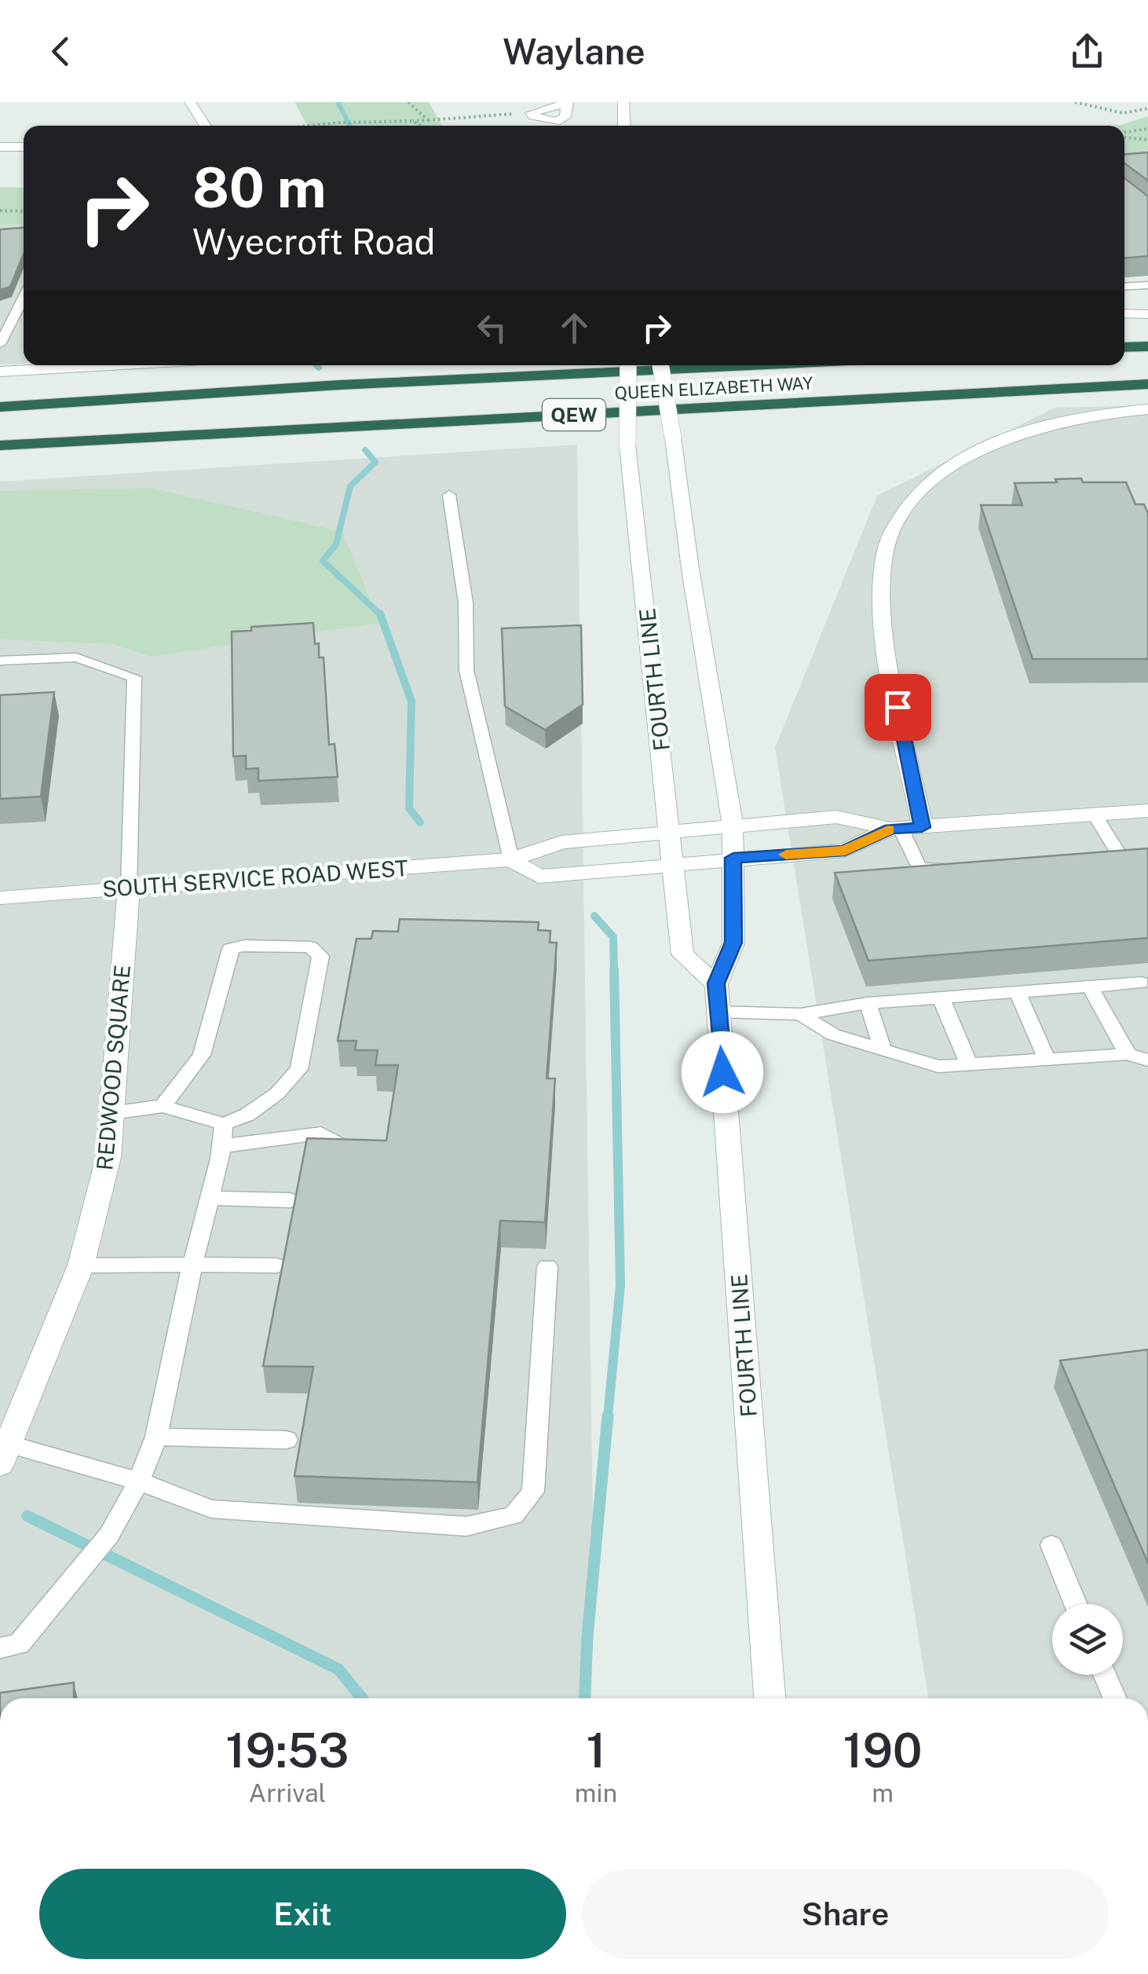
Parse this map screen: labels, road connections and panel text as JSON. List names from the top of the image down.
{
  "streets": {
    "highway": ["QUEEN ELIZABETH WAY", "QEW"],
    "street": ["FOURTH LINE", "SOUTH SERVICE ROAD WEST", "REDWOOD SQUARE"]
  },
  "crossings": [
    ["FOURTH LINE", "SOUTH SERVICE ROAD WEST"],
    ["SOUTH SERVICE ROAD WEST", "REDWOOD SQUARE"]
  ],
  "page": {
    "header": "Waylane",
    "turn": ["80 m", "Wyecroft Road"],
    "eta": [
      "19:53",
      "Arrival",
      "1",
      "min",
      "190",
      "m"
    ],
    "buttons": ["Exit", "Share"]
  }
}
